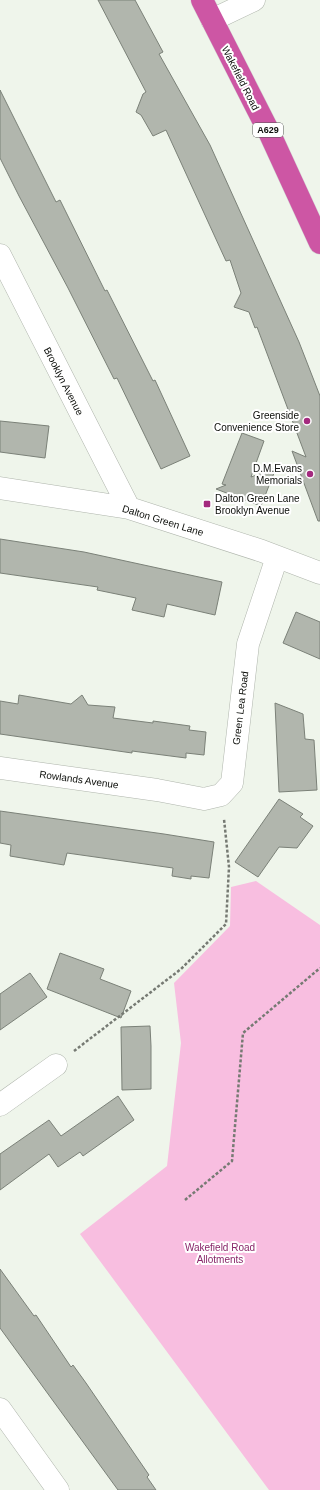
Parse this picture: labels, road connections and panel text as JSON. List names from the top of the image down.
{
  "streets": {
    "highway": ["Wakefield Road", "A629"],
    "street": [
      "Brooklyn Avenue",
      "Dalton Green Lane",
      "Green Lea Road",
      "Rowlands Avenue"
    ]
  },
  "crossings": [
    ["Brooklyn Avenue", "Dalton Green Lane"],
    ["Dalton Green Lane", "Green Lea Road"],
    ["Green Lea Road", "Rowlands Avenue"]
  ],
  "parks": ["Wakefield Road Allotments"],
  "places": {
    "other": ["Greenside Convenience Store", "D.M.Evans Memorials"],
    "transit": ["Dalton Green Lane Brooklyn Avenue"]
  }
}
